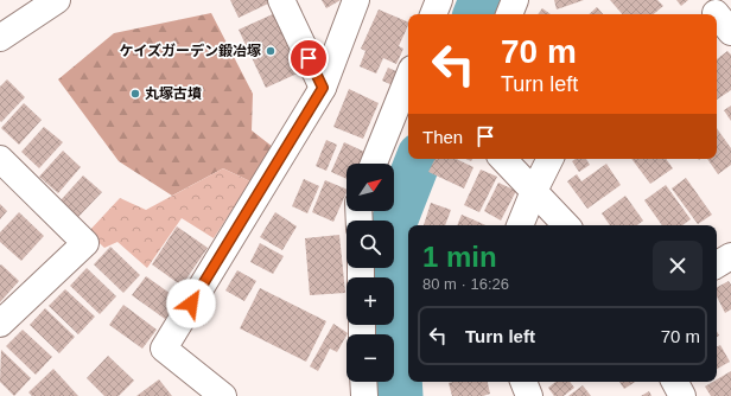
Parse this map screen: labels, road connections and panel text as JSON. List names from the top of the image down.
{
  "places": ["ケイズガーデン鍛冶塚", "丸塚古墳"],
  "north": "top right",
  "page": {
    "turn": ["70 m", "Turn left"],
    "then": "Then",
    "map_buttons": ["+", "−"],
    "heading": ["1 min", "80 m · 16:26"],
    "list": [
      {
        "name": "Turn left",
        "value": "70 m"
      }
    ]
  }
}
